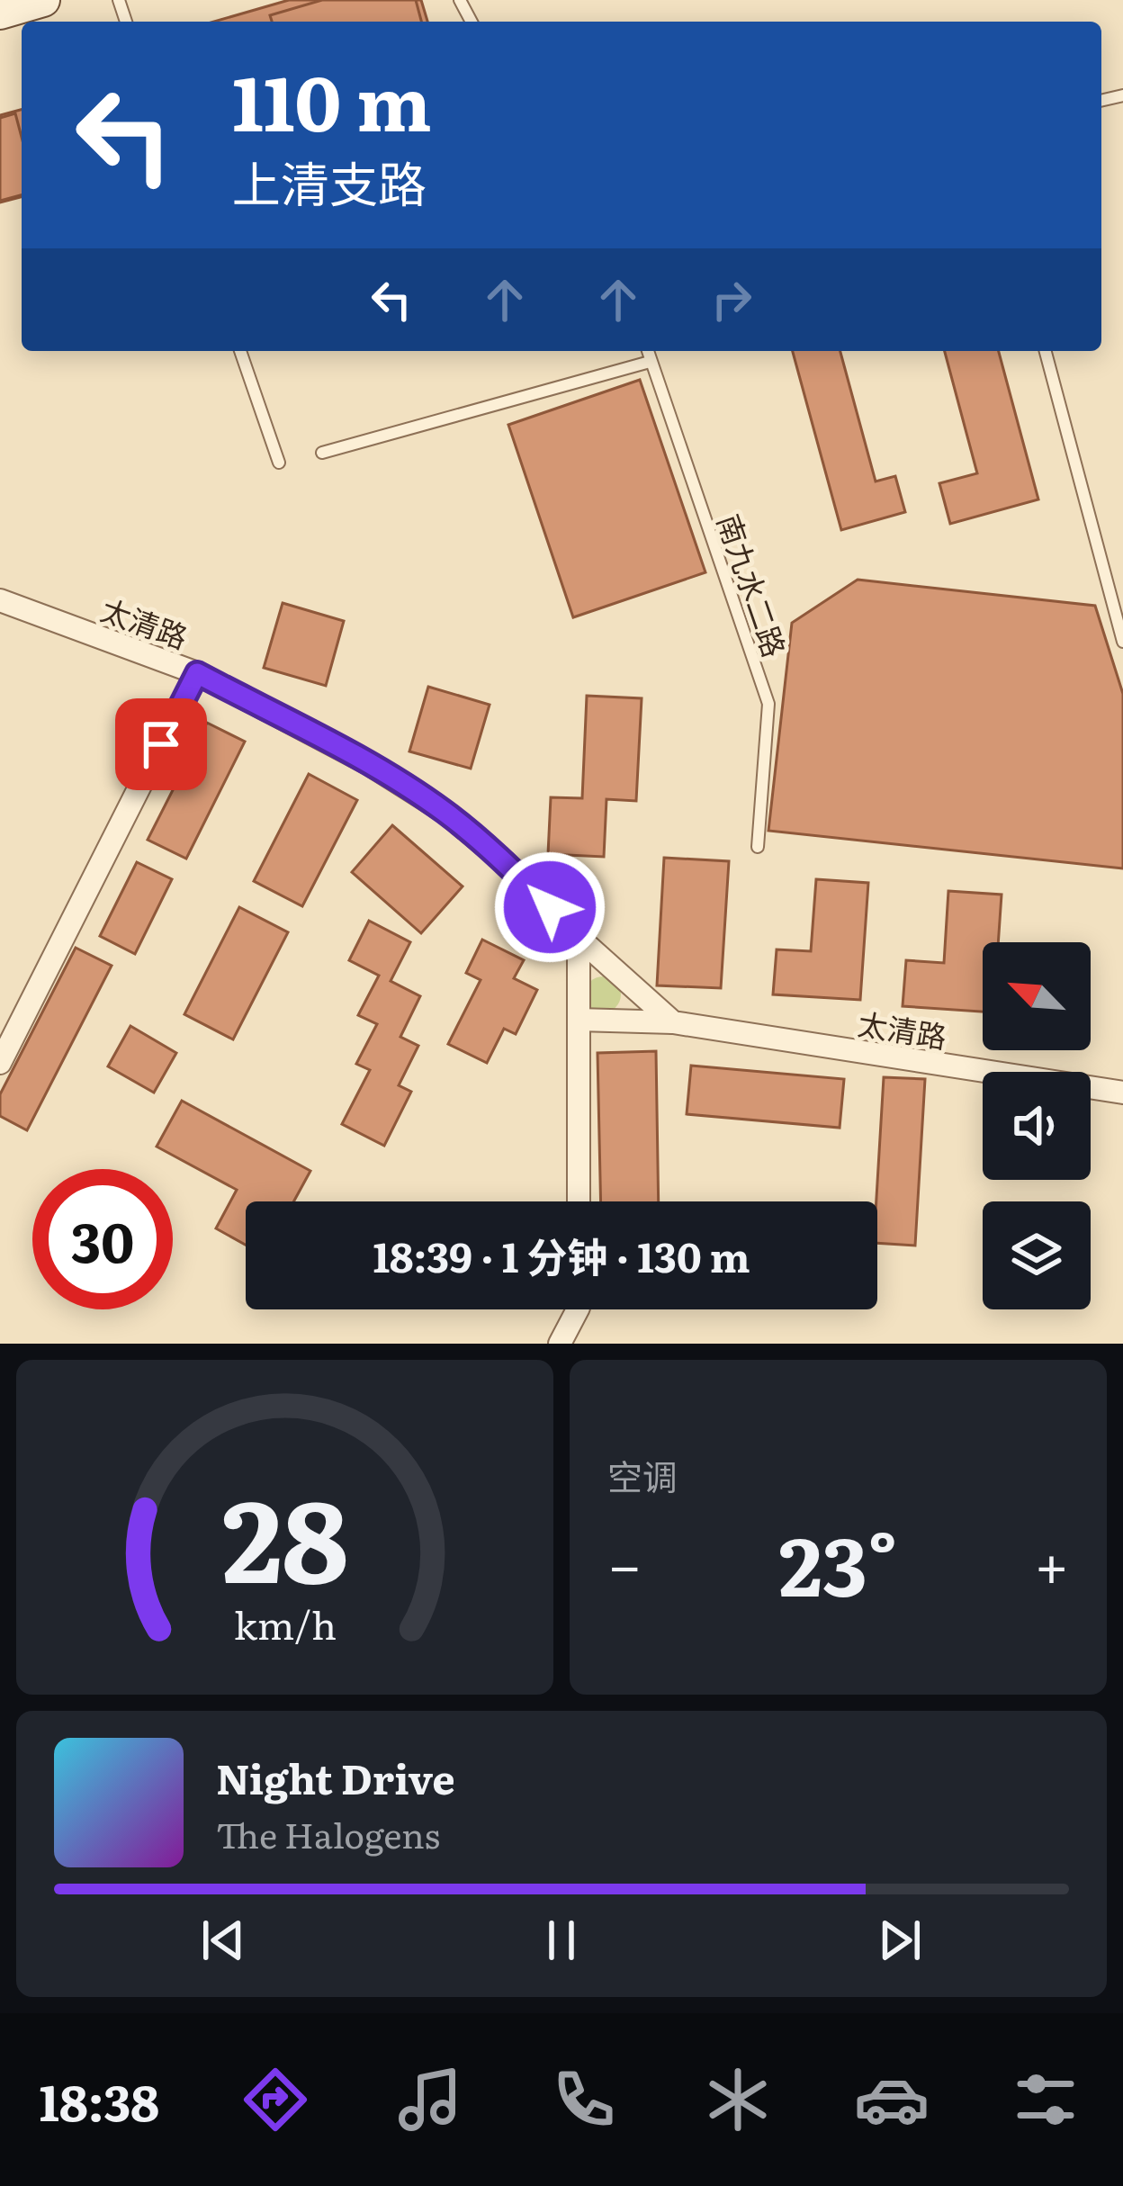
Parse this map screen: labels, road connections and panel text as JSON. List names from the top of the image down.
{
  "streets": {
    "street": ["太清路"],
    "lane": ["南九水二路"]
  },
  "north": "top left",
  "page": {
    "turn": ["110 m", "上清支路"],
    "limit": "30",
    "trip": "18:39 · 1 分钟 · 130 m",
    "tile": "空调",
    "heat": ["−", "23°", "+"],
    "song": ["Night Drive", "The Halogens"],
    "tabs": "18:38",
    "gauge": ["28", "km/h"]
  }
}
